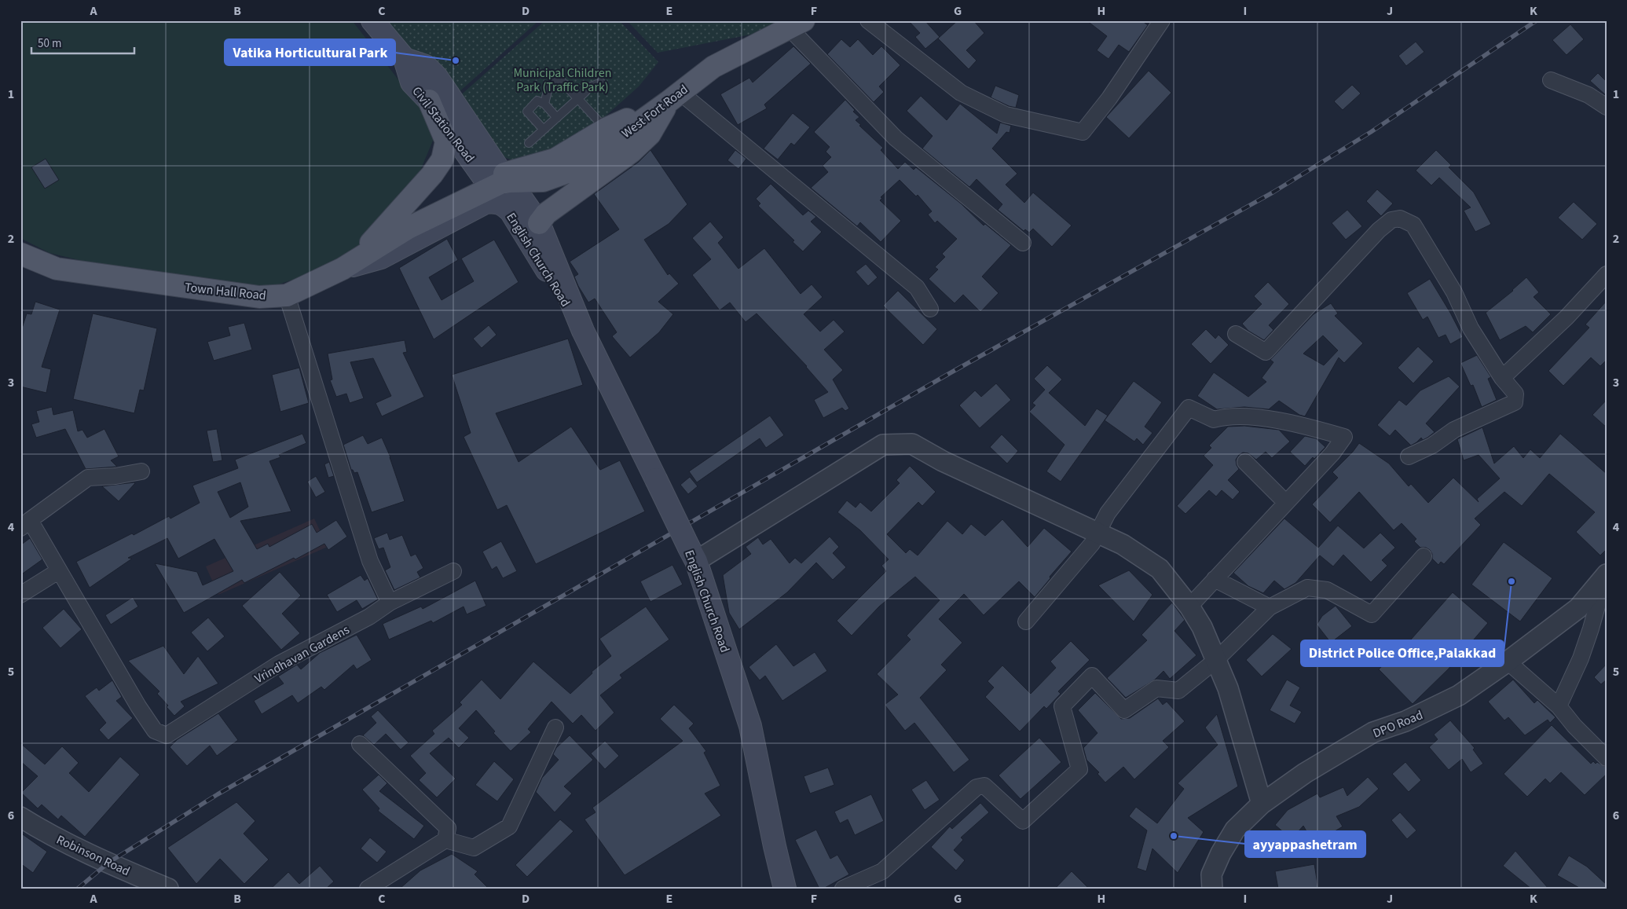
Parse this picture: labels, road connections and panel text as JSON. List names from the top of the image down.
{
  "streets": {
    "main road": [
      "West Fort Road",
      "Civil Station Road",
      "English Church Road",
      "Town Hall Road"
    ],
    "street": ["Vrindhavan Gardens", "DPO Road", "Robinson Road"]
  },
  "crossings": [
    ["West Fort Road", "Civil Station Road"],
    ["West Fort Road", "English Church Road"],
    ["West Fort Road", "Town Hall Road"],
    ["Civil Station Road", "English Church Road"],
    ["Civil Station Road", "Town Hall Road"],
    ["English Church Road", "Town Hall Road"]
  ],
  "parks": ["Municipal Children Park (Traffic Park)"],
  "places": ["Vatika Horticultural Park", "District Police Office,Palakkad", "ayyappashetram"],
  "scale_bar": "50 m",
  "grid": {
    "columns": [
      "A",
      "B",
      "C",
      "D",
      "E",
      "F",
      "G",
      "H",
      "I",
      "J",
      "K"
    ],
    "rows": [
      "1",
      "2",
      "3",
      "4",
      "5",
      "6"
    ]
  }
}
